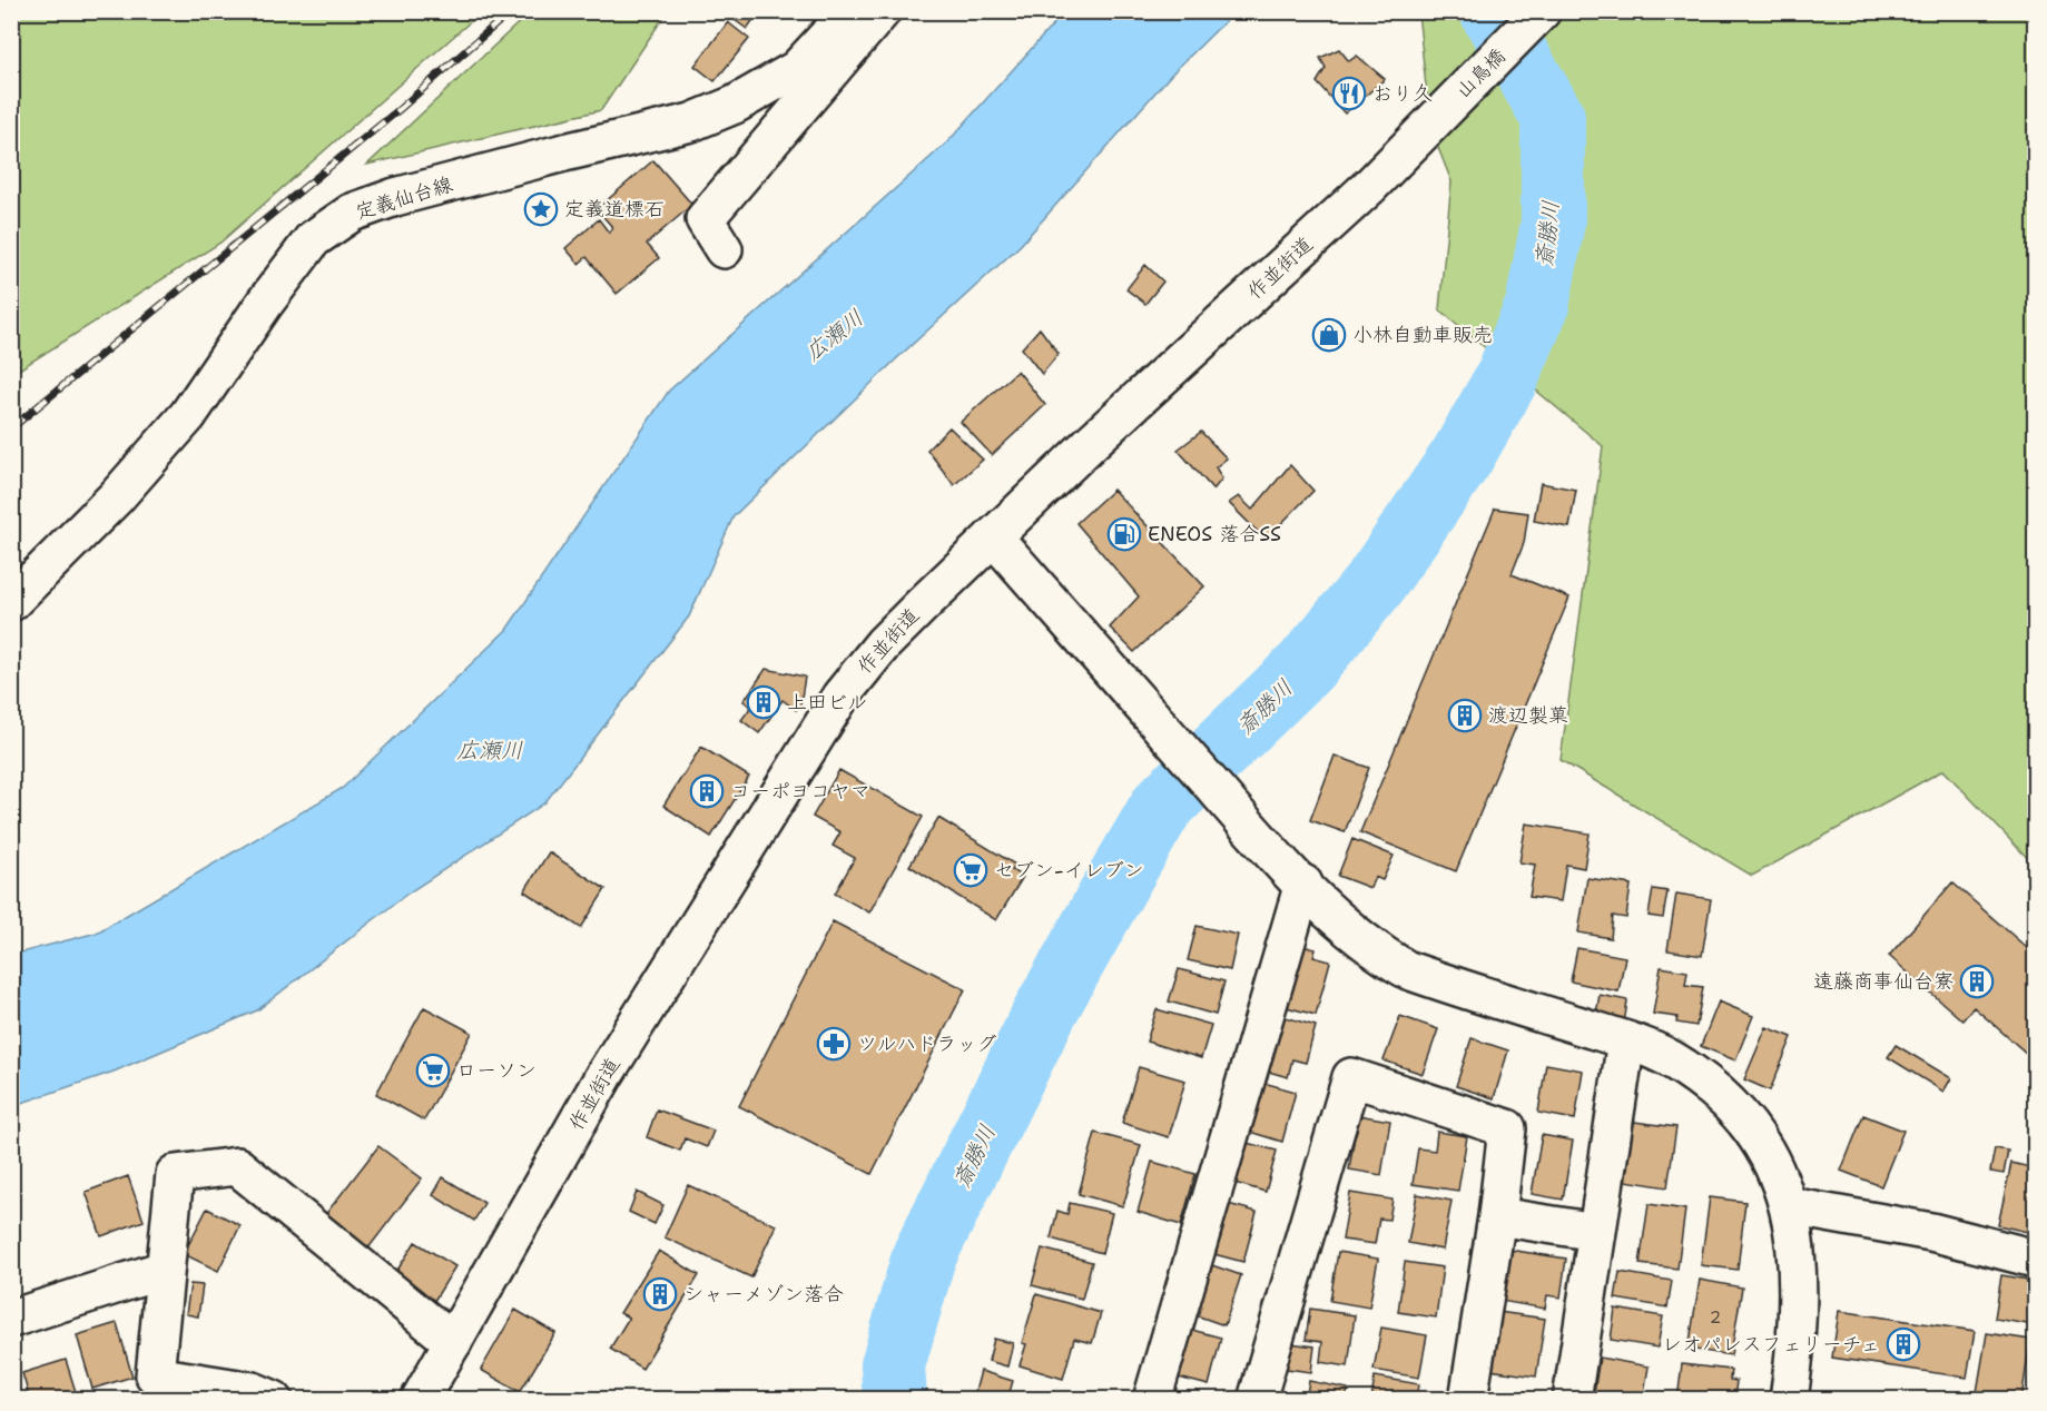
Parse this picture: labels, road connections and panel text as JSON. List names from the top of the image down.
{
  "streets": {
    "street": ["山鳥橋", "定義仙台線", "作並街道"]
  },
  "crossings": [
    ["山鳥橋", "作並街道"]
  ],
  "water": ["斎勝川", "広瀬川"],
  "places": {
    "restaurant": ["おり久"],
    "place": ["定義道標石"],
    "shop": ["小林自動車販売"],
    "fuel station": ["ENEOS 落合SS"],
    "building": [
      "上田ビル",
      "渡辺製菓",
      "コーポヨコヤマ",
      "遠藤商事仙台寮",
      "シャーメゾン落合",
      "レオパレスフェリーチェ"
    ],
    "supermarket": ["セブン-イレブン", "ローソン"],
    "pharmacy": ["ツルハドラッグ"]
  },
  "house_numbers": ["2"]
}
